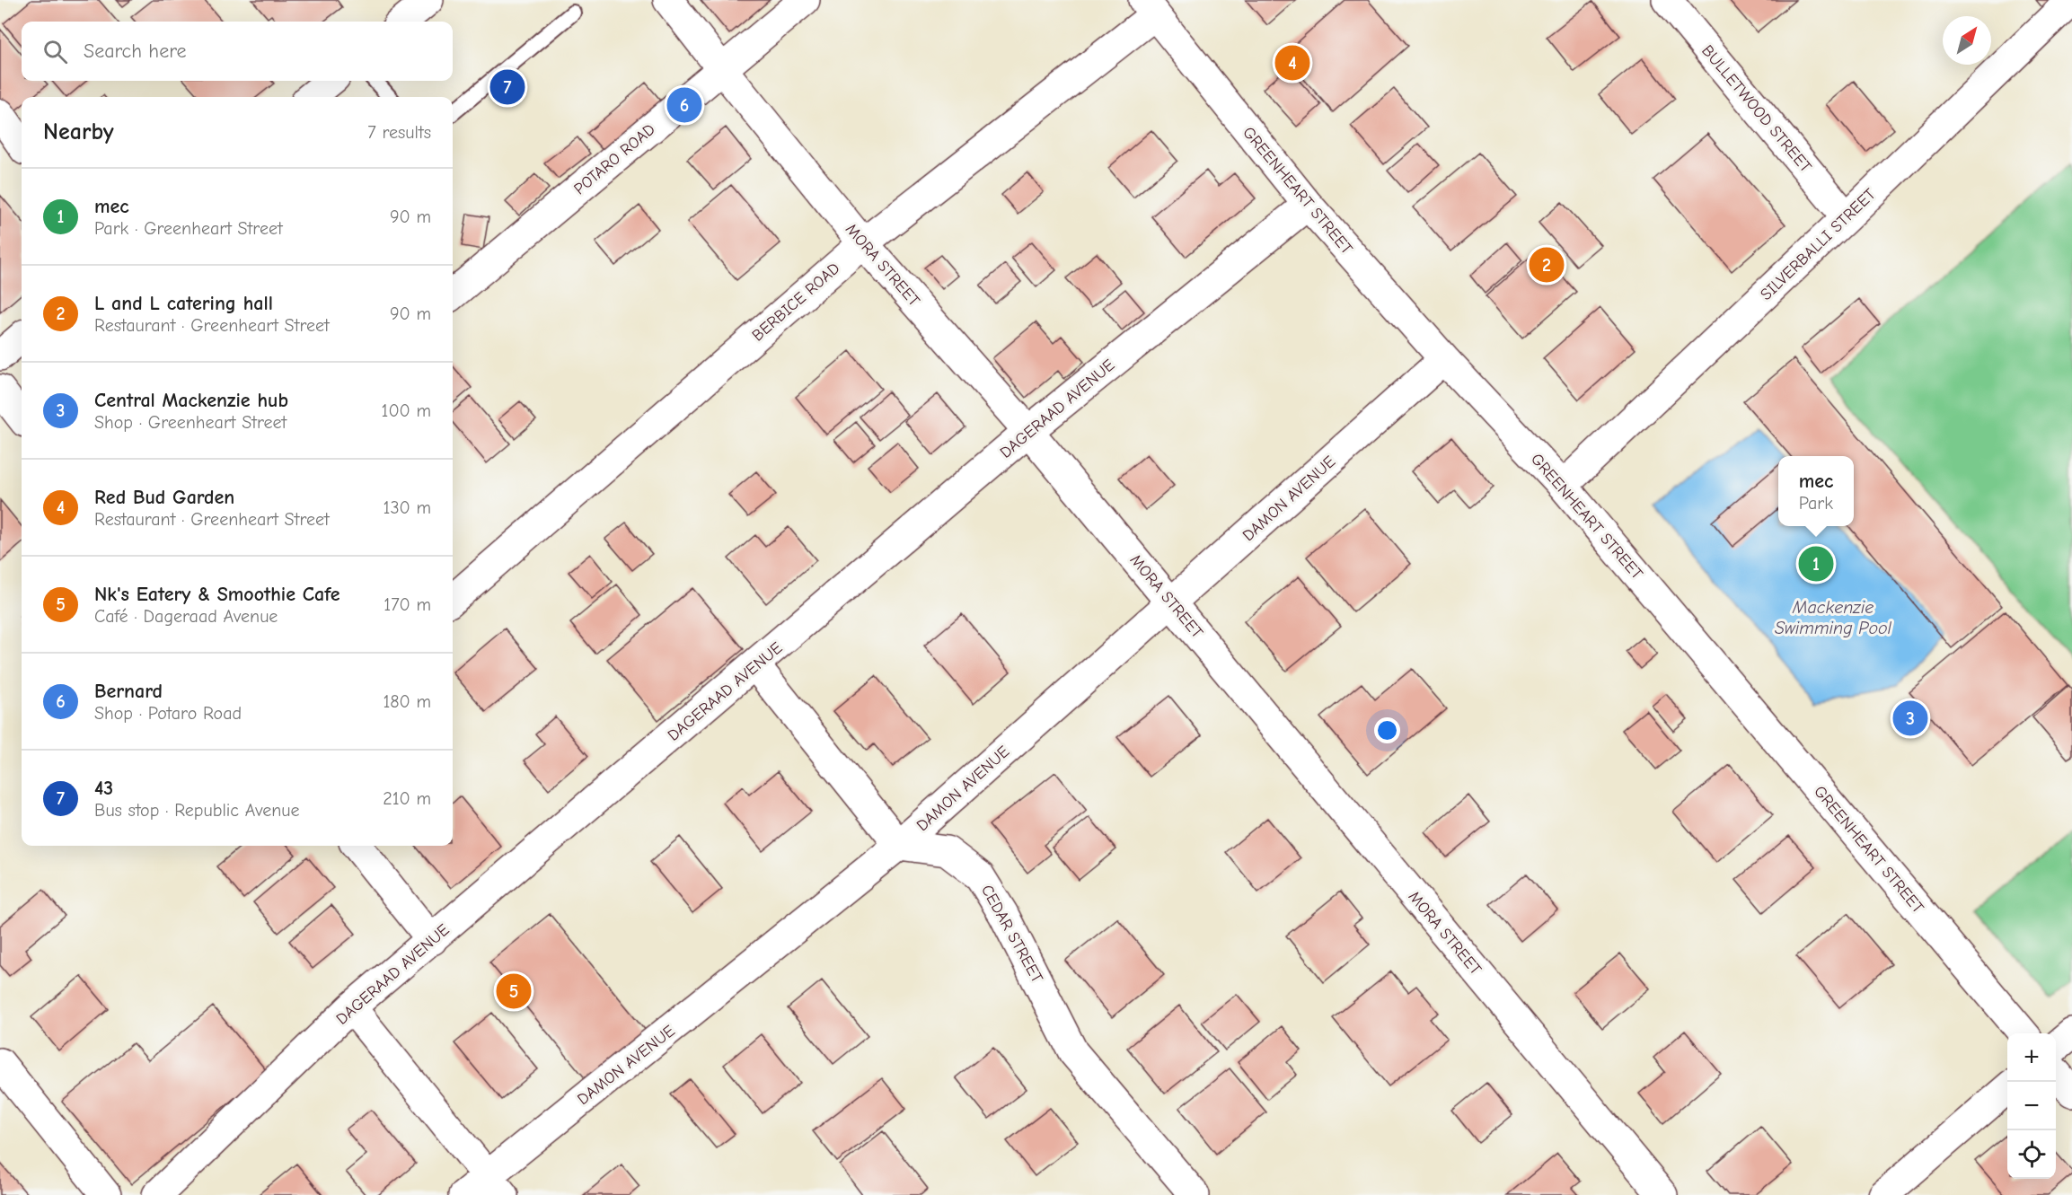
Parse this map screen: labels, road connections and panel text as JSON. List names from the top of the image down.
{
  "streets": {
    "street": [
      "BULLETWOOD STREET",
      "POTARO ROAD",
      "GREENHEART STREET",
      "SILVERBALLI STREET",
      "MORA STREET",
      "BERBICE ROAD",
      "DAGERAAD AVENUE",
      "DAMON AVENUE",
      "CEDAR STREET"
    ]
  },
  "crossings": [
    ["BULLETWOOD STREET", "SILVERBALLI STREET"],
    ["POTARO ROAD", "MORA STREET"],
    ["GREENHEART STREET", "SILVERBALLI STREET"],
    ["GREENHEART STREET", "BERBICE ROAD"],
    ["GREENHEART STREET", "DAGERAAD AVENUE"],
    ["GREENHEART STREET", "DAMON AVENUE"],
    ["MORA STREET", "BERBICE ROAD"],
    ["MORA STREET", "DAGERAAD AVENUE"],
    ["MORA STREET", "DAMON AVENUE"],
    ["DAMON AVENUE", "CEDAR STREET"]
  ],
  "water": ["Mackenzie Swimming Pool"],
  "north": "top right",
  "page": {
    "search": "Search here",
    "pins": [
      "4",
      "7",
      "6",
      "2",
      "1",
      "3",
      "5"
    ],
    "heading": ["Nearby", "7 results"],
    "list": [
      {
        "mark": "1",
        "name": "mec",
        "note": "Park · Greenheart Street",
        "value": "90 m"
      },
      {
        "mark": "2",
        "name": "L and L catering hall",
        "note": "Restaurant · Greenheart Street",
        "value": "90 m"
      },
      {
        "mark": "3",
        "name": "Central Mackenzie hub",
        "note": "Shop · Greenheart Street",
        "value": "100 m"
      },
      {
        "mark": "4",
        "name": "Red Bud Garden",
        "note": "Restaurant · Greenheart Street",
        "value": "130 m"
      },
      {
        "mark": "5",
        "name": "Nk's Eatery & Smoothie Cafe",
        "note": "Café · Dageraad Avenue",
        "value": "170 m"
      },
      {
        "mark": "6",
        "name": "Bernard",
        "note": "Shop · Potaro Road",
        "value": "180 m"
      },
      {
        "mark": "7",
        "name": "43",
        "note": "Bus stop · Republic Avenue",
        "value": "210 m"
      }
    ],
    "popup": ["mec", "Park"],
    "map_buttons": ["+", "−"]
  }
}
